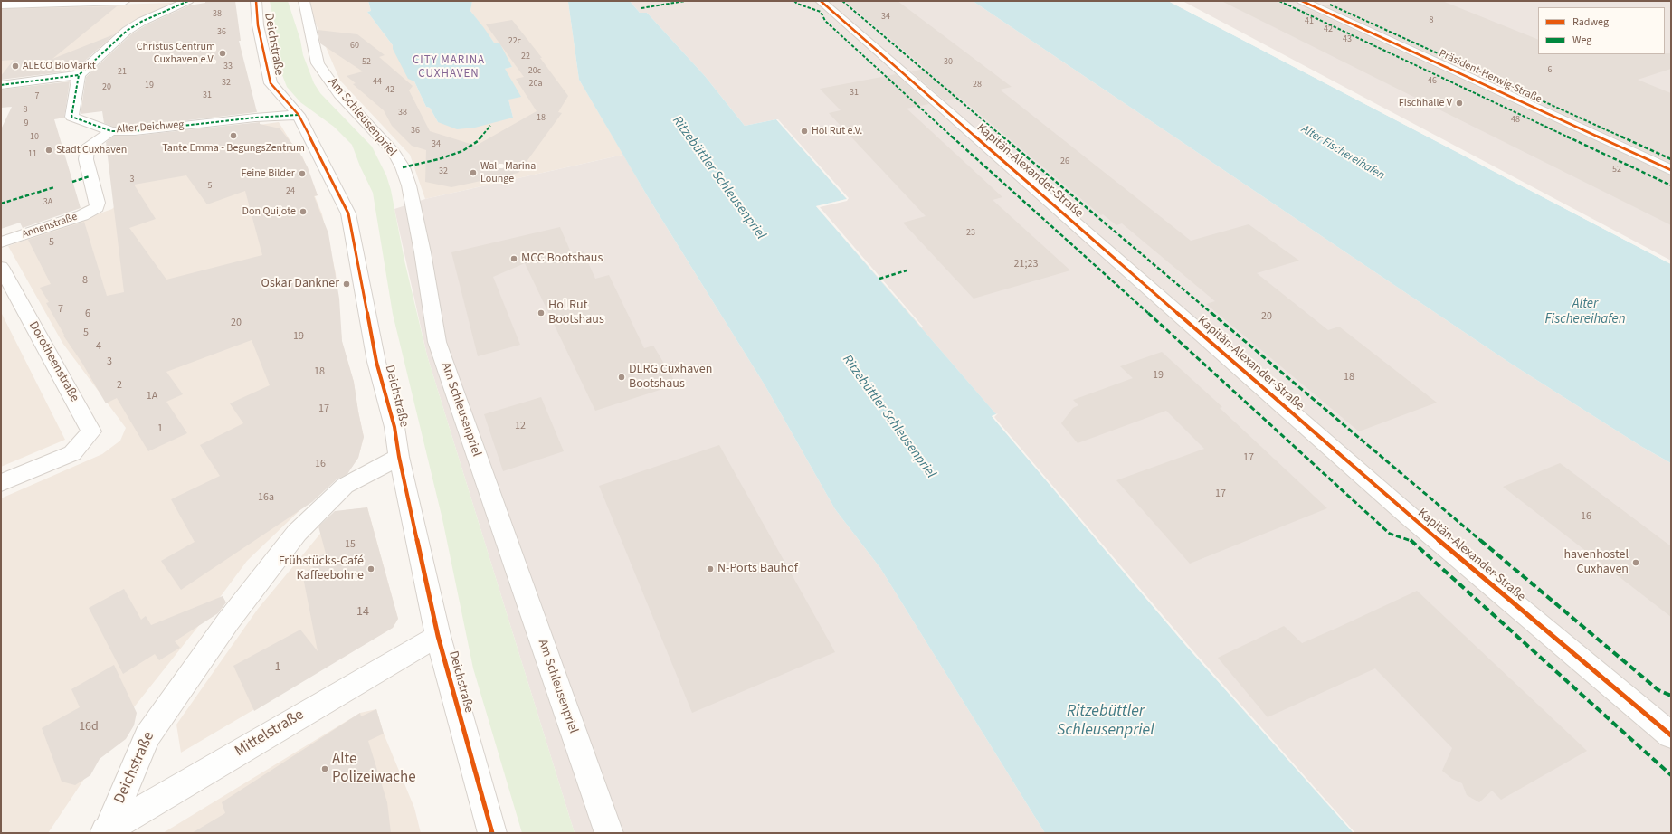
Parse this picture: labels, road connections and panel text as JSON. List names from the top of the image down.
{
  "streets": {
    "street": [
      "Deichstraße",
      "Präsident-Herwig-Straße",
      "Am Schleusenpriel",
      "Alter Deichweg",
      "Kapitän-Alexander-Straße",
      "Annenstraße",
      "Dorotheenstraße",
      "Mittelstraße"
    ]
  },
  "crossings": [
    ["Deichstraße", "Alter Deichweg"],
    ["Deichstraße", "Mittelstraße"],
    ["Alter Deichweg", "Annenstraße"]
  ],
  "districts": ["CITY MARINA CUXHAVEN"],
  "water": ["Alter Fischereihafen", "Ritzebüttler Schleusenpriel"],
  "places": [
    "Christus Centrum Cuxhaven e.V.",
    "ALECO BioMarkt",
    "Fischhalle V",
    "Hol Rut e.V.",
    "Tante Emma - BegungsZentrum",
    "Stadt Cuxhaven",
    "Wal - Marina Lounge",
    "Feine Bilder",
    "Don Quijote",
    "MCC Bootshaus",
    "Oskar Dankner",
    "Hol Rut Bootshaus",
    "DLRG Cuxhaven Bootshaus",
    "havenhostel Cuxhaven",
    "Frühstücks-Café Kaffeebohne",
    "N-Ports Bauhof",
    "Alte Polizeiwache"
  ],
  "house_numbers": [
    "38",
    "34",
    "8",
    "41",
    "42",
    "36",
    "43",
    "22c",
    "60",
    "22",
    "52",
    "30",
    "33",
    "6",
    "20c",
    "21",
    "46",
    "44",
    "32",
    "20a",
    "28",
    "19",
    "20",
    "42",
    "31",
    "31",
    "7",
    "8",
    "38",
    "18",
    "48",
    "9",
    "36",
    "10",
    "34",
    "11",
    "26",
    "52",
    "32",
    "3",
    "5",
    "24",
    "3A",
    "23",
    "5",
    "21;23",
    "8",
    "7",
    "6",
    "20",
    "20",
    "5",
    "19",
    "4",
    "3",
    "18",
    "19",
    "18",
    "2",
    "1A",
    "17",
    "12",
    "1",
    "17",
    "16",
    "17",
    "16a",
    "16",
    "15",
    "14",
    "1",
    "16d"
  ],
  "legend": ["Radweg", "Weg"]
}
